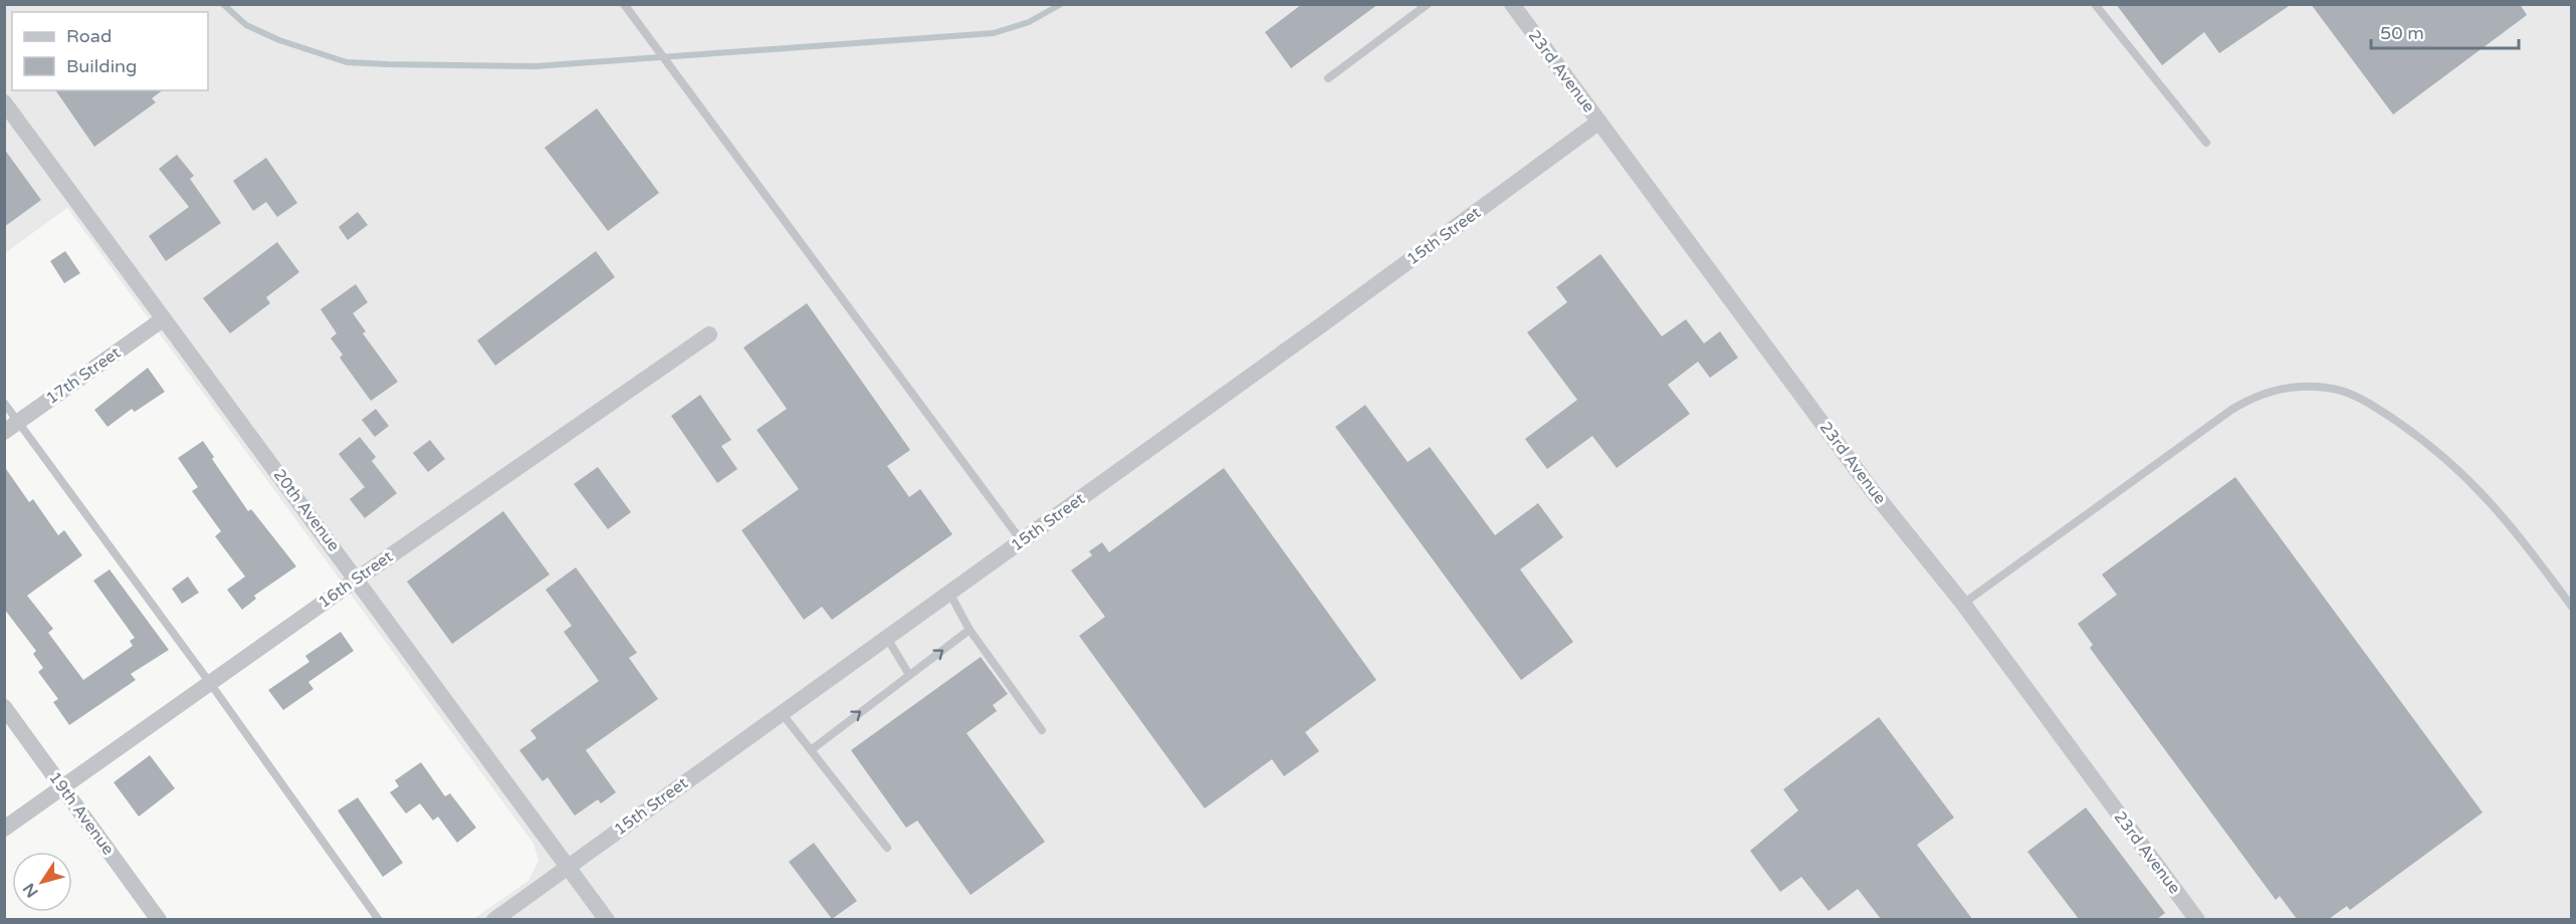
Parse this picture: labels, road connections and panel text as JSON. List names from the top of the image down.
{
  "streets": {
    "street": [
      "23rd Avenue",
      "15th Street",
      "17th Street",
      "20th Avenue",
      "16th Street",
      "19th Avenue"
    ]
  },
  "crossings": [
    ["23rd Avenue", "15th Street"],
    ["15th Street", "20th Avenue"],
    ["17th Street", "20th Avenue"],
    ["20th Avenue", "16th Street"],
    ["16th Street", "19th Avenue"]
  ],
  "legend": ["Road", "Building"],
  "scale_bar": "50 m",
  "north": "bottom left"
}
